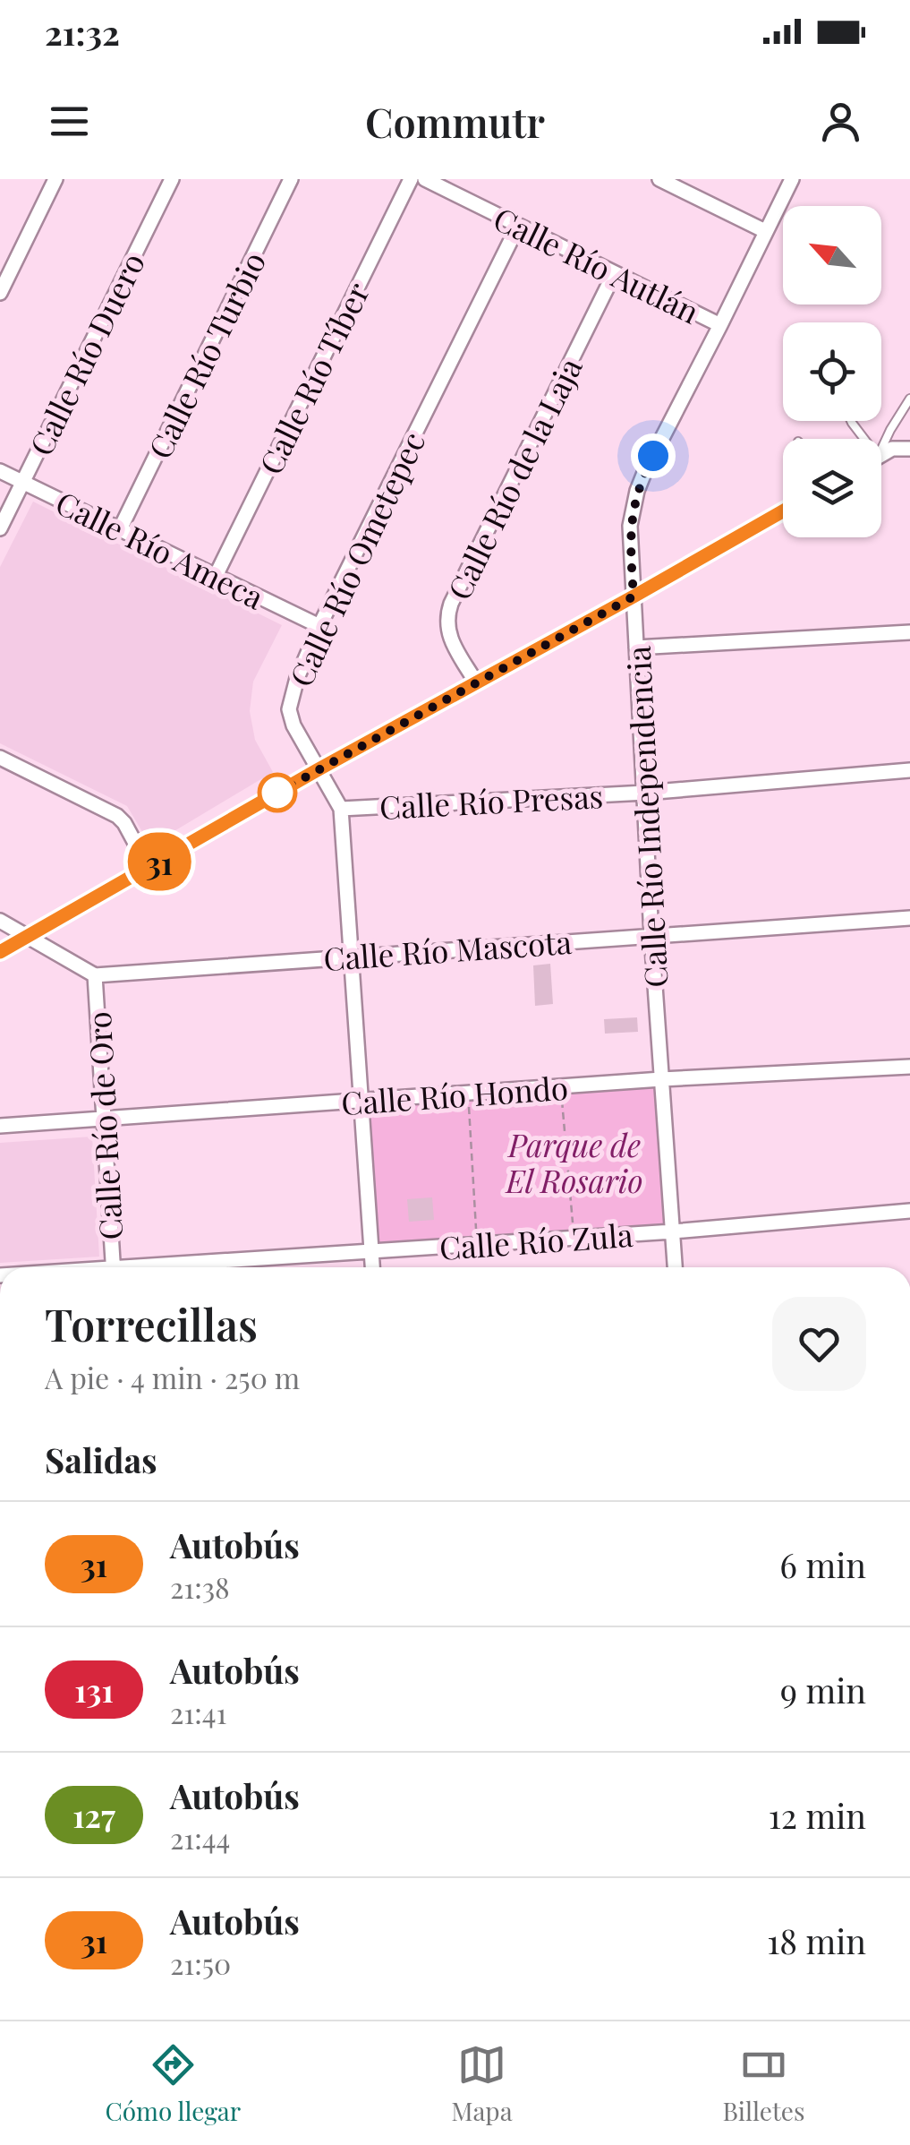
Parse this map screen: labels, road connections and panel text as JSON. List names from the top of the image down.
{
  "streets": {
    "street": [
      "Calle Río Autlán",
      "Calle Río Duero",
      "Calle Río Turbio",
      "Calle Río Tíber",
      "Calle Río de la Laja",
      "Calle Río Ameca",
      "Calle Río Ometepec",
      "Calle Río Presas",
      "Calle Río Independencia",
      "Calle Río Mascota",
      "Calle Río Hondo",
      "Calle Río de Oro",
      "Calle Río Zula"
    ]
  },
  "crossings": [
    ["Calle Río Autlán", "Calle Río de la Laja"],
    ["Calle Río Autlán", "Calle Río Ometepec"],
    ["Calle Río Autlán", "Calle Río Independencia"],
    ["Calle Río Duero", "Calle Río Ameca"],
    ["Calle Río Turbio", "Calle Río Ameca"],
    ["Calle Río Tíber", "Calle Río Ameca"],
    ["Calle Río Ameca", "Calle Río Ometepec"],
    ["Calle Río Ometepec", "Calle Río Presas"],
    ["Calle Río Ometepec", "Calle Río Mascota"],
    ["Calle Río Ometepec", "Calle Río Hondo"],
    ["Calle Río Ometepec", "Calle Río Zula"],
    ["Calle Río Presas", "Calle Río Independencia"],
    ["Calle Río Independencia", "Calle Río Mascota"],
    ["Calle Río Independencia", "Calle Río Hondo"],
    ["Calle Río Independencia", "Calle Río Zula"],
    ["Calle Río Mascota", "Calle Río de Oro"],
    ["Calle Río Hondo", "Calle Río de Oro"]
  ],
  "parks": ["Parque de El Rosario"],
  "lines": ["bus line 31"],
  "north": "top left",
  "page": {
    "status": "21:32",
    "header": "Commutr",
    "on_map": "31",
    "heading": [
      ["Torrecillas", "A pie · 4 min · 250 m"],
      "Salidas"
    ],
    "list": [
      {
        "mark": "31",
        "name": "Autobús",
        "note": "21:38",
        "value": "6 min"
      },
      {
        "mark": "131",
        "name": "Autobús",
        "note": "21:41",
        "value": "9 min"
      },
      {
        "mark": "127",
        "name": "Autobús",
        "note": "21:44",
        "value": "12 min"
      },
      {
        "mark": "31",
        "name": "Autobús",
        "note": "21:50",
        "value": "18 min"
      }
    ],
    "tabs": ["Cómo llegar", "Mapa", "Billetes"]
  }
}
